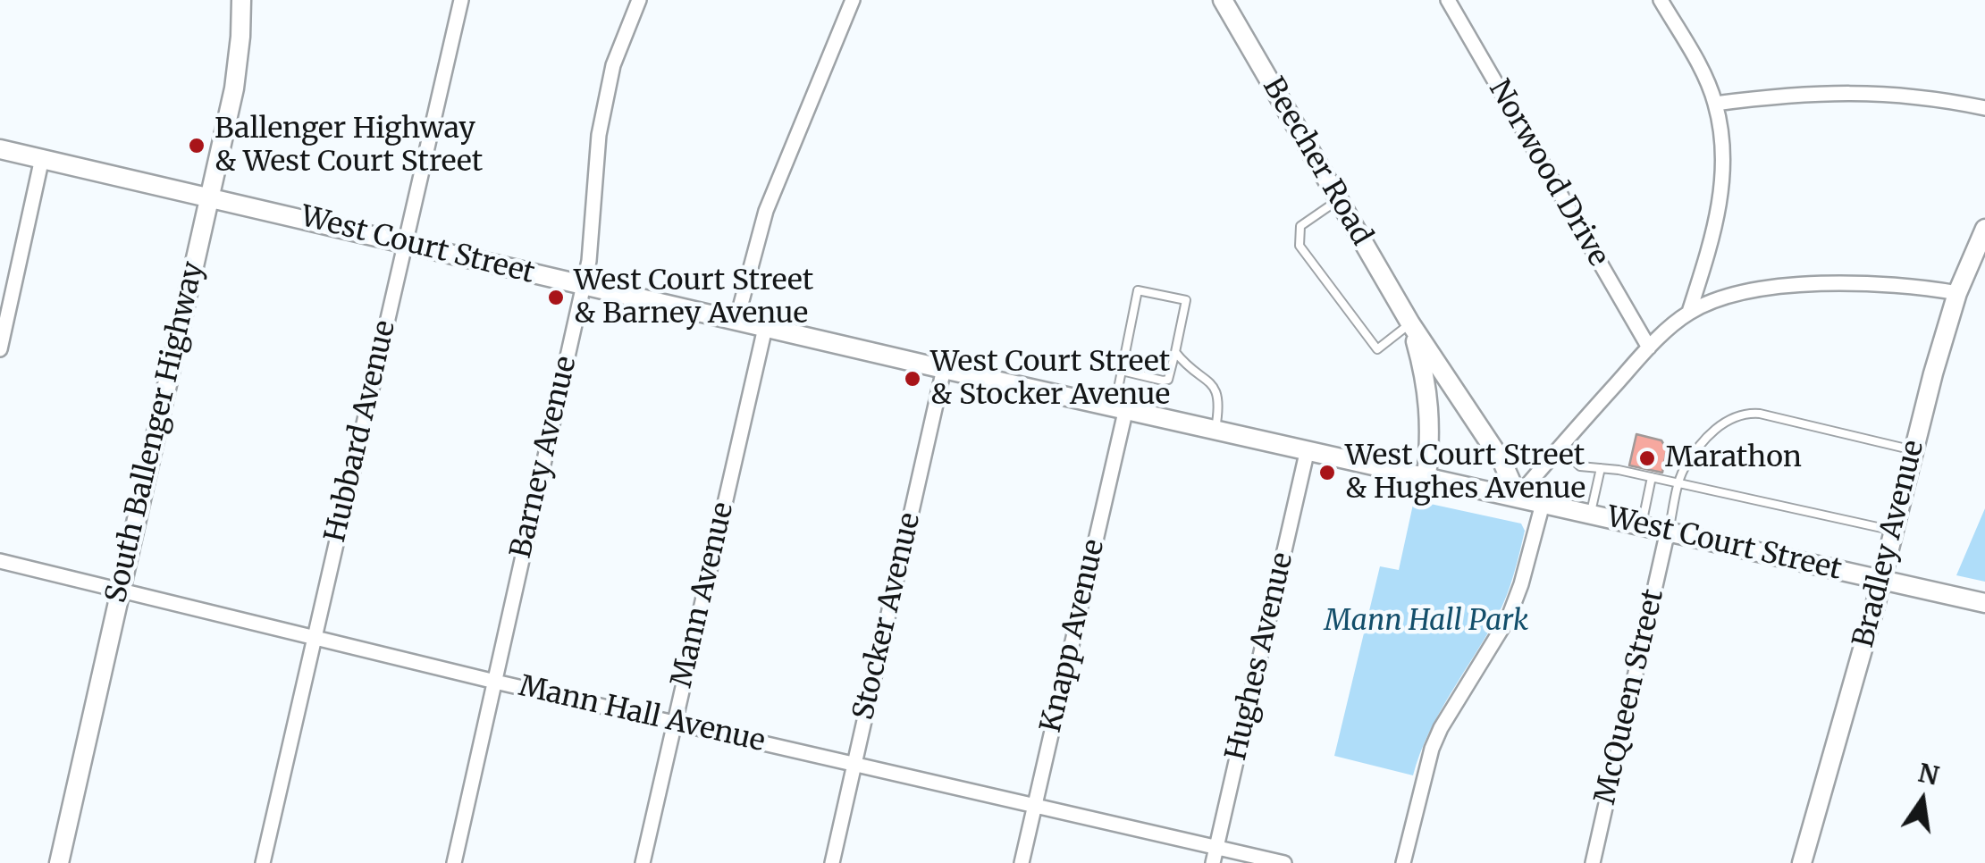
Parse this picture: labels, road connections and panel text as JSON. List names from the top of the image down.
{
  "streets": {
    "street": [
      "Beecher Road",
      "Norwood Drive",
      "West Court Street",
      "Hubbard Avenue",
      "South Ballenger Highway",
      "Barney Avenue",
      "Bradley Avenue",
      "Mann Avenue",
      "Stocker Avenue",
      "Knapp Avenue",
      "Hughes Avenue",
      "McQueen Street",
      "Mann Hall Avenue"
    ]
  },
  "crossings": [
    ["Beecher Road", "West Court Street"],
    ["West Court Street", "Hubbard Avenue"],
    ["West Court Street", "South Ballenger Highway"],
    ["West Court Street", "Barney Avenue"],
    ["West Court Street", "Bradley Avenue"],
    ["West Court Street", "Mann Avenue"],
    ["West Court Street", "Stocker Avenue"],
    ["West Court Street", "Knapp Avenue"],
    ["West Court Street", "Hughes Avenue"],
    ["West Court Street", "McQueen Street"],
    ["Hubbard Avenue", "Mann Hall Avenue"],
    ["South Ballenger Highway", "Mann Hall Avenue"],
    ["Barney Avenue", "Mann Hall Avenue"],
    ["Mann Avenue", "Mann Hall Avenue"],
    ["Stocker Avenue", "Mann Hall Avenue"],
    ["Knapp Avenue", "Mann Hall Avenue"],
    ["Hughes Avenue", "Mann Hall Avenue"]
  ],
  "parks": ["Mann Hall Park"],
  "places": [
    "Ballenger Highway & West Court Street",
    "West Court Street & Barney Avenue",
    "West Court Street & Stocker Avenue",
    "Marathon",
    "West Court Street & Hughes Avenue"
  ],
  "north": "top"
}
